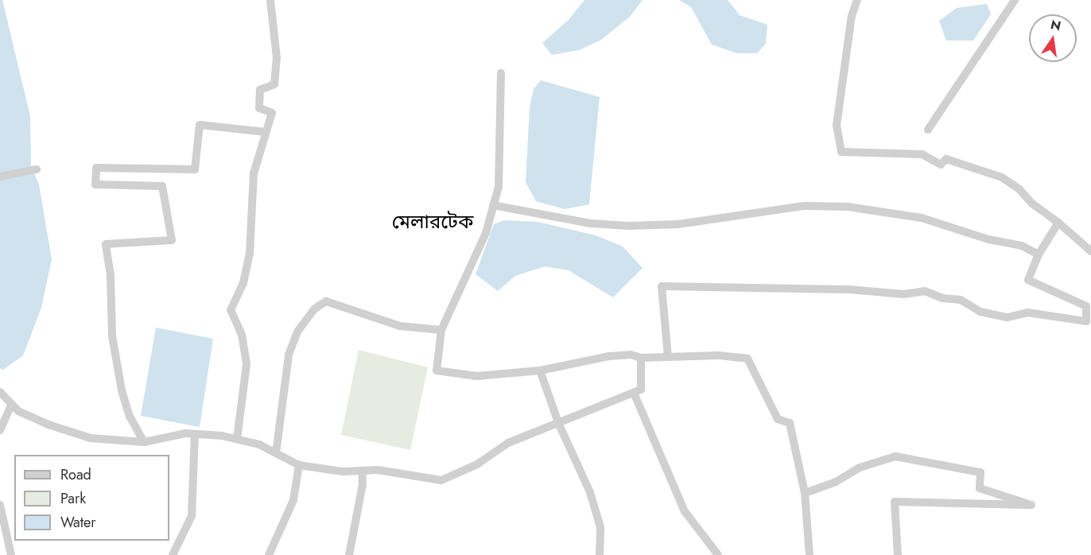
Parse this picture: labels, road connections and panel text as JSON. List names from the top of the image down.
{
  "districts": ["মেলারটেক"],
  "legend": ["Road", "Park", "Water"],
  "north": "top"
}
